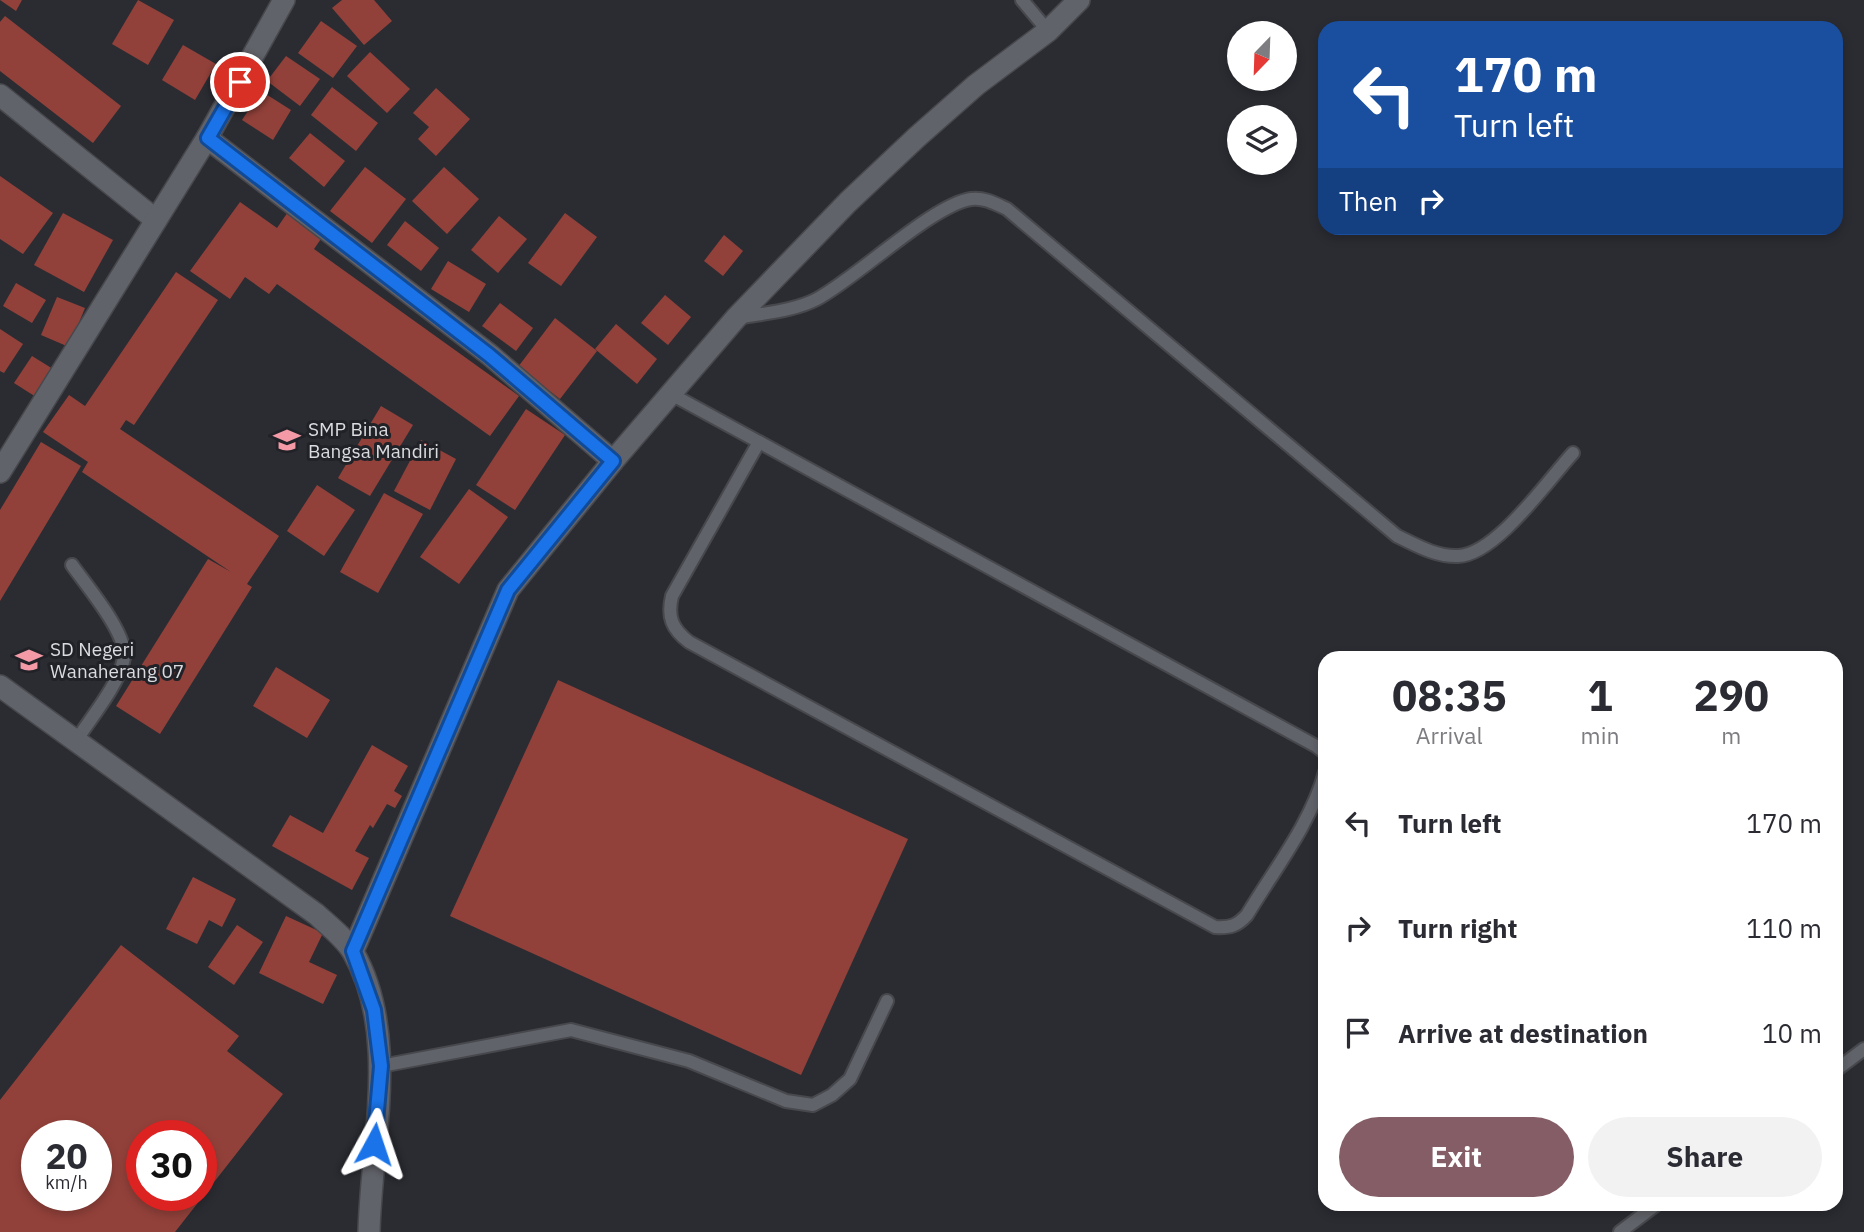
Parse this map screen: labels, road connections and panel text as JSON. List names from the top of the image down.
{
  "places": {
    "school or university": ["SMP Bina Bangsa Mandiri", "SD Negeri Wanaherang 07"]
  },
  "north": "bottom left",
  "page": {
    "turn": ["170 m", "Turn left"],
    "then": "Then",
    "eta": [
      "08:35",
      "Arrival",
      "1",
      "min",
      "290",
      "m"
    ],
    "list": [
      {
        "name": "Turn left",
        "value": "170 m"
      },
      {
        "name": "Turn right",
        "value": "110 m"
      },
      {
        "name": "Arrive at destination",
        "value": "10 m"
      }
    ],
    "buttons": ["Exit", "Share"],
    "speed": "20 km/h",
    "limit": "30"
  }
}
